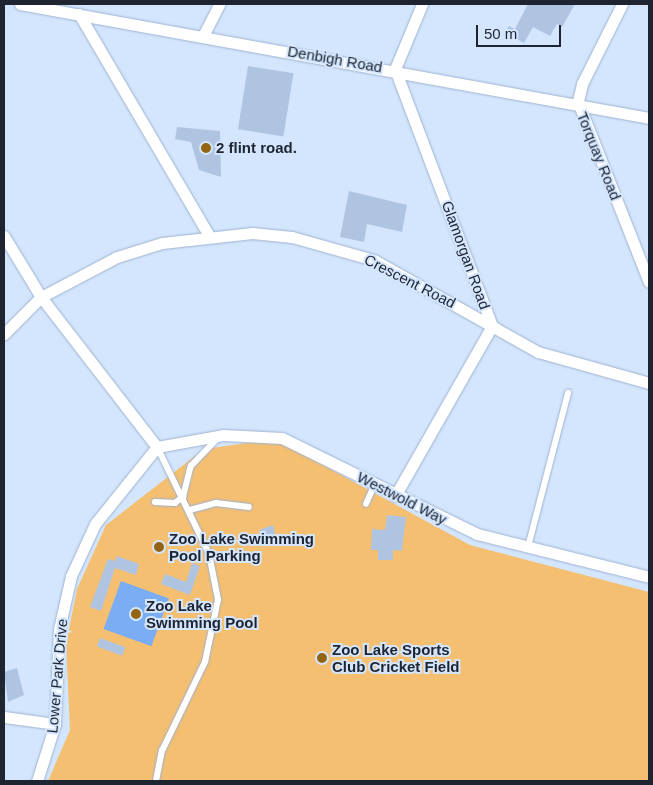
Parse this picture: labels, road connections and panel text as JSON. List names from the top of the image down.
{
  "streets": {
    "street": [
      "Denbigh Road",
      "Torquay Road",
      "Glamorgan Road",
      "Crescent Road",
      "Westwold Way",
      "Lower Park Drive"
    ]
  },
  "crossings": [
    ["Denbigh Road", "Torquay Road"],
    ["Denbigh Road", "Glamorgan Road"],
    ["Glamorgan Road", "Crescent Road"],
    ["Glamorgan Road", "Westwold Way"],
    ["Westwold Way", "Lower Park Drive"]
  ],
  "places": [
    "2 flint road.",
    "Zoo Lake Swimming Pool Parking",
    "Zoo Lake Swimming Pool",
    "Zoo Lake Sports Club Cricket Field"
  ],
  "scale_bar": "50 m"
}
